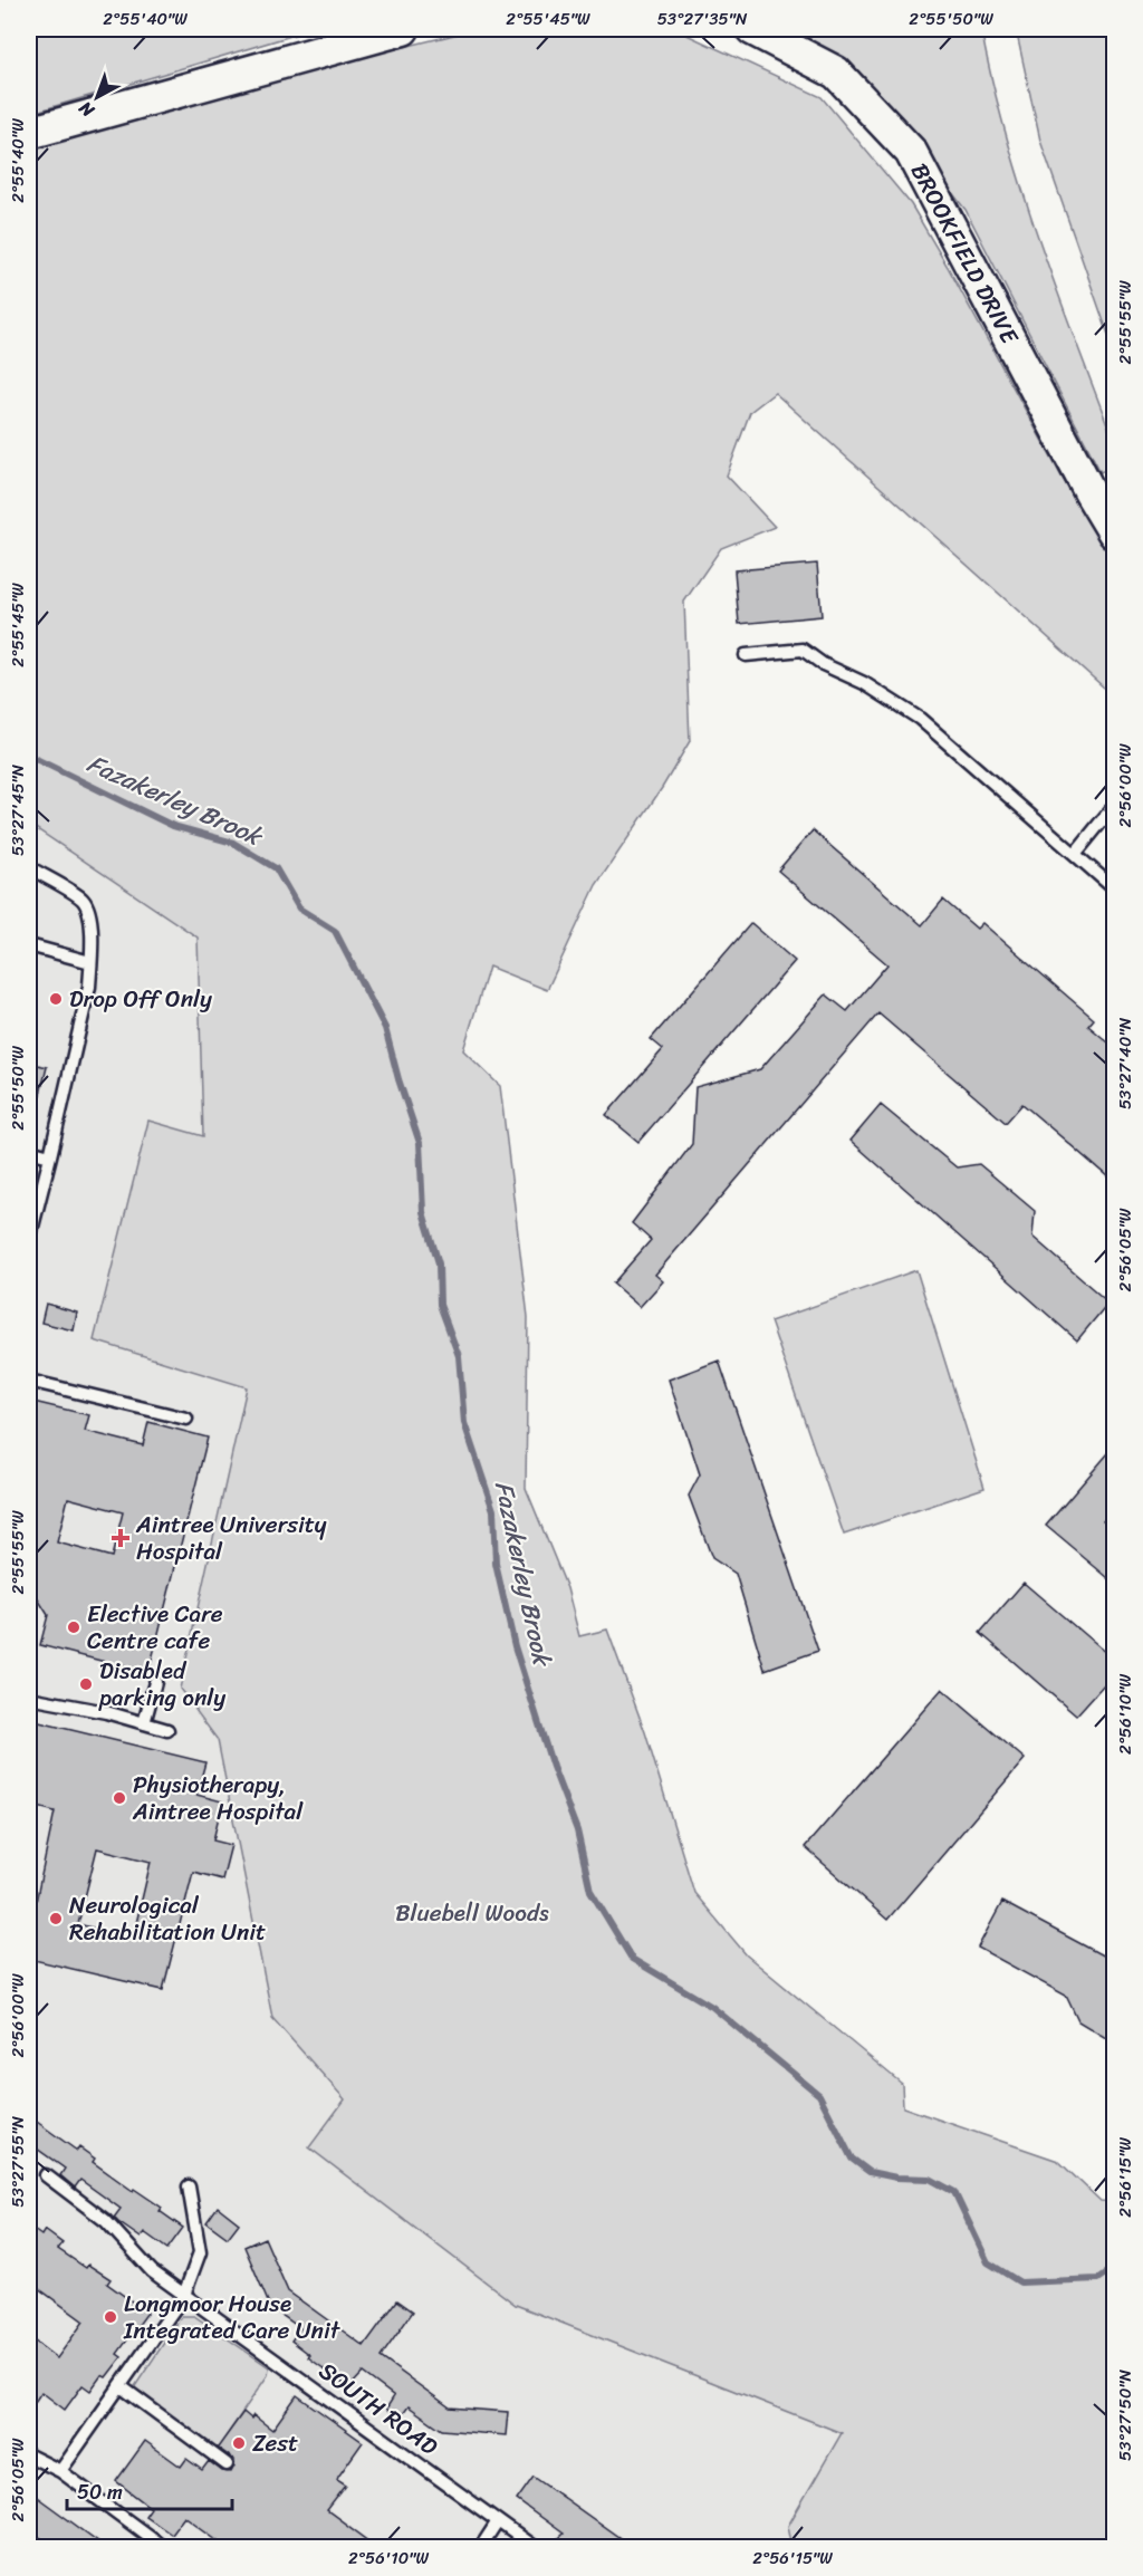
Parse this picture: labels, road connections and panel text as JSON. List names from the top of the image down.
{
  "streets": {
    "street": ["BROOKFIELD DRIVE"],
    "lane": ["SOUTH ROAD"]
  },
  "water": ["Fazakerley Brook"],
  "parks": ["Bluebell Woods"],
  "places": {
    "other": [
      "Drop Off Only",
      "Elective Care Centre cafe",
      "Disabled parking only",
      "Physiotherapy, Aintree Hospital",
      "Neurological Rehabilitation Unit",
      "Longmoor House Integrated Care Unit",
      "Zest"
    ],
    "health": ["Aintree University Hospital"]
  },
  "scale_bar": "50 m",
  "north": "bottom left",
  "coordinates": [
    "2°55'40\"W",
    "2°55'45\"W",
    "53°27'35\"N",
    "2°55'50\"W",
    "2°55'55\"W",
    "2°56'00\"W",
    "53°27'45\"N",
    "53°27'40\"N",
    "2°56'05\"W",
    "2°56'10\"W",
    "53°27'55\"N",
    "2°56'15\"W",
    "53°27'50\"N"
  ]
}
